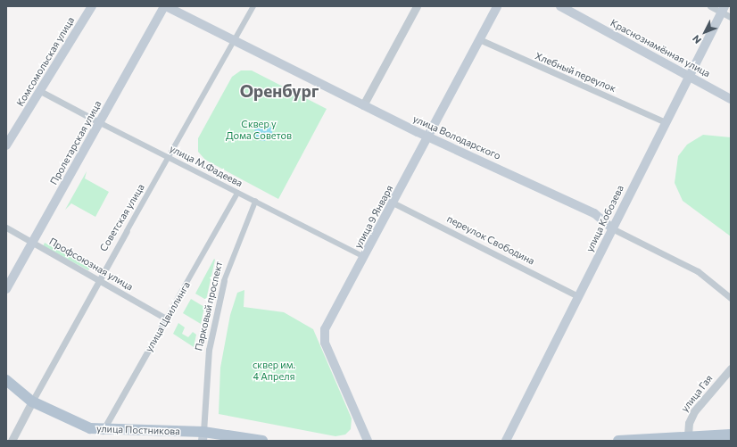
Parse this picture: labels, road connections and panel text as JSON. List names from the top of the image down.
{
  "streets": {
    "main road": [
      "Краснознамённая улица",
      "Комсомольская улица",
      "улица Володарского",
      "Пролетарская улица",
      "улица 9 Января",
      "улица Кобозева",
      "улица Постникова"
    ],
    "street": [
      "Хлебный переулок",
      "улица М.Фадеева",
      "Советская улица",
      "переулок Свободина",
      "Профсоюзная улица",
      "Парковый проспект",
      "улица Цвиллинга",
      "улица Гая"
    ]
  },
  "crossings": [
    ["Краснознамённая улица", "улица Кобозева"],
    ["Комсомольская улица", "улица М.Фадеева"],
    ["Хлебный переулок", "улица 9 Января"],
    ["Хлебный переулок", "улица Кобозева"],
    ["улица Володарского", "Пролетарская улица"],
    ["улица Володарского", "улица 9 Января"],
    ["улица Володарского", "Советская улица"],
    ["улица Володарского", "улица Кобозева"],
    ["Пролетарская улица", "улица М.Фадеева"],
    ["Пролетарская улица", "Профсоюзная улица"],
    ["улица М.Фадеева", "улица 9 Января"],
    ["улица М.Фадеева", "Советская улица"],
    ["улица М.Фадеева", "Парковый проспект"],
    ["улица М.Фадеева", "улица Цвиллинга"],
    ["улица 9 Января", "переулок Свободина"],
    ["Советская улица", "Профсоюзная улица"],
    ["Советская улица", "улица Постникова"],
    ["улица Кобозева", "переулок Свободина"],
    ["Профсоюзная улица", "улица Цвиллинга"],
    ["Парковый проспект", "улица Постникова"],
    ["улица Цвиллинга", "улица Постникова"]
  ],
  "districts": ["Оренбург"],
  "parks": ["Сквер у Дома Советов", "сквер им. 4 Апреля"],
  "north": "bottom left"
}
